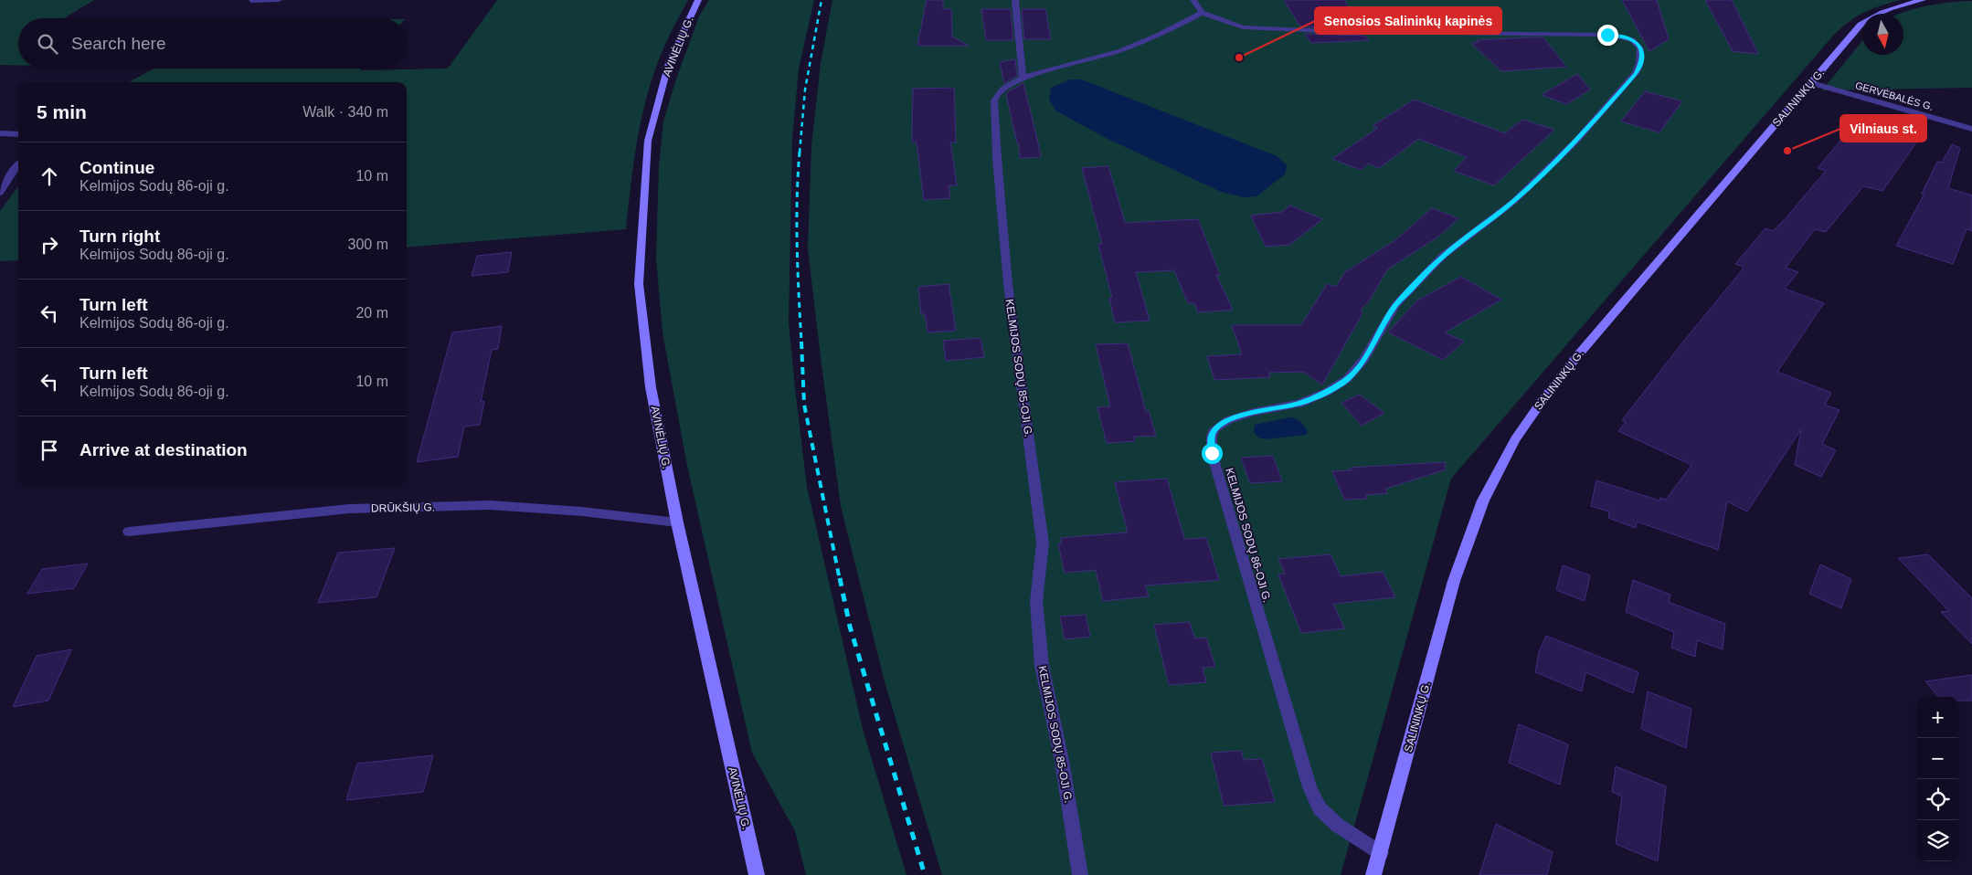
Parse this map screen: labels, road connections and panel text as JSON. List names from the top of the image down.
{
  "streets": {
    "main road": ["AVINĖLIŲ G.", "SALININKŲ G."],
    "street": [
      "GERVĖBALĖS G.",
      "KELMIJOS SODŲ 85-OJI G.",
      "DRŪKŠIŲ G.",
      "KELMIJOS SODŲ 86-OJI G."
    ]
  },
  "crossings": [
    ["AVINĖLIŲ G.", "DRŪKŠIŲ G."],
    ["GERVĖBALĖS G.", "SALININKŲ G."],
    ["SALININKŲ G.", "KELMIJOS SODŲ 86-OJI G."],
    ["KELMIJOS SODŲ 85-OJI G.", "KELMIJOS SODŲ 86-OJI G."]
  ],
  "places": ["Senosios Salininkų kapinės", "Vilniaus st."],
  "north": "bottom",
  "page": {
    "search": "Search here",
    "heading": ["5 min", "Walk · 340 m"],
    "list": [
      ["Continue", "Kelmijos Sodų 86-oji g.", "10 m"],
      ["Turn right", "Kelmijos Sodų 86-oji g.", "300 m"],
      ["Turn left", "Kelmijos Sodų 86-oji g.", "20 m"],
      ["Turn left", "Kelmijos Sodų 86-oji g.", "10 m"],
      "Arrive at destination"
    ],
    "map_buttons": ["+", "−"]
  }
}
